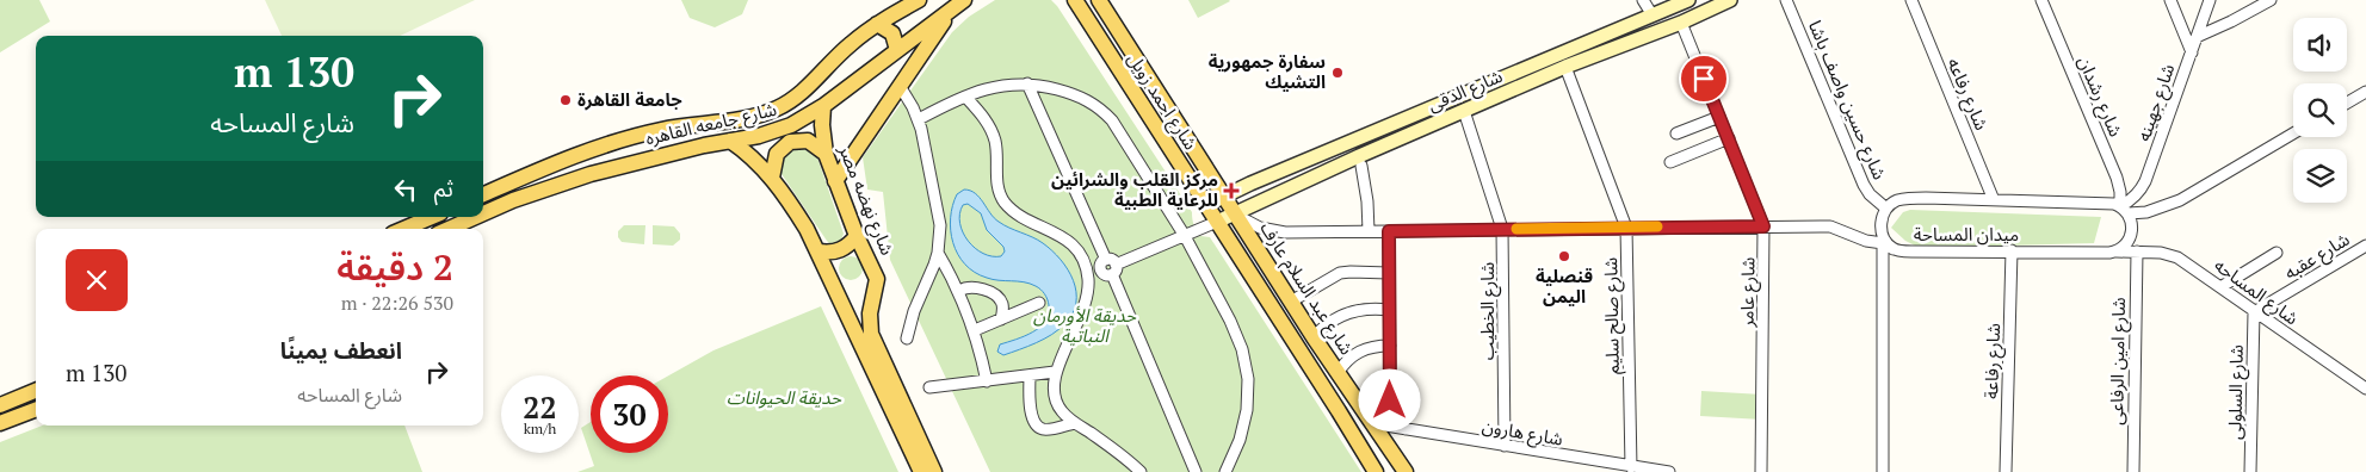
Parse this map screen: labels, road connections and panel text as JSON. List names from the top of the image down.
{
  "streets": {
    "main road": [
      "شارع الدقى",
      "شارع احمد زويل",
      "شارع جامعه القاهره",
      "شارع نهضه مصر",
      "شارع عبد السلام عارف"
    ],
    "street": [
      "شارع رفاعه",
      "شارع رشدان",
      "شارع حسين واصف باشا",
      "شارع جهينه",
      "ميدان المساحة",
      "شارع عقبه",
      "شارع عامر",
      "شارع المساحه",
      "شارع الخطيب",
      "شارع صالح سليم",
      "شارع رفاعة",
      "شارع امين الرفاعى",
      "شارع السلولى",
      "شارع هارون"
    ]
  },
  "crossings": [
    ["شارع الدقى", "شارع احمد زويل"],
    ["شارع الدقى", "شارع عبد السلام عارف"],
    ["شارع الدقى", "شارع عامر"],
    ["شارع الدقى", "شارع الخطيب"],
    ["شارع الدقى", "شارع صالح سليم"],
    ["شارع رفاعه", "ميدان المساحة"],
    ["شارع رشدان", "شارع جهينه"],
    ["شارع رشدان", "ميدان المساحة"],
    ["شارع حسين واصف باشا", "ميدان المساحة"],
    ["شارع احمد زويل", "شارع عبد السلام عارف"],
    ["شارع جهينه", "ميدان المساحة"],
    ["شارع جامعه القاهره", "شارع نهضه مصر"],
    ["ميدان المساحة", "شارع المساحه"],
    ["ميدان المساحة", "شارع رفاعة"],
    ["شارع عقبه", "شارع المساحه"],
    ["شارع عقبه", "شارع السلولى"],
    ["شارع عبد السلام عارف", "شارع هارون"],
    ["شارع المساحه", "شارع امين الرفاعى"],
    ["شارع المساحه", "شارع السلولى"],
    ["شارع الخطيب", "شارع هارون"],
    ["شارع صالح سليم", "شارع هارون"]
  ],
  "parks": ["حديقة الأورمان النباتية", "حديقة الحيوانات"],
  "places": {
    "other": ["سفارة جمهورية التشيك", "جامعة القاهرة", "قنصلية اليمن"],
    "health": ["مركز القلب والشرائين للرعاية الطبية"]
  },
  "page": {
    "turn": ["130 m", "شارع المساحه"],
    "then": "ثم",
    "heading": ["2 دقيقة", "530 m · 22:26"],
    "list": [
      {
        "name": "انعطف يمينًا",
        "note": "شارع المساحه",
        "value": "130 m"
      }
    ],
    "speed": "22 km/h",
    "limit": "30"
  }
}
